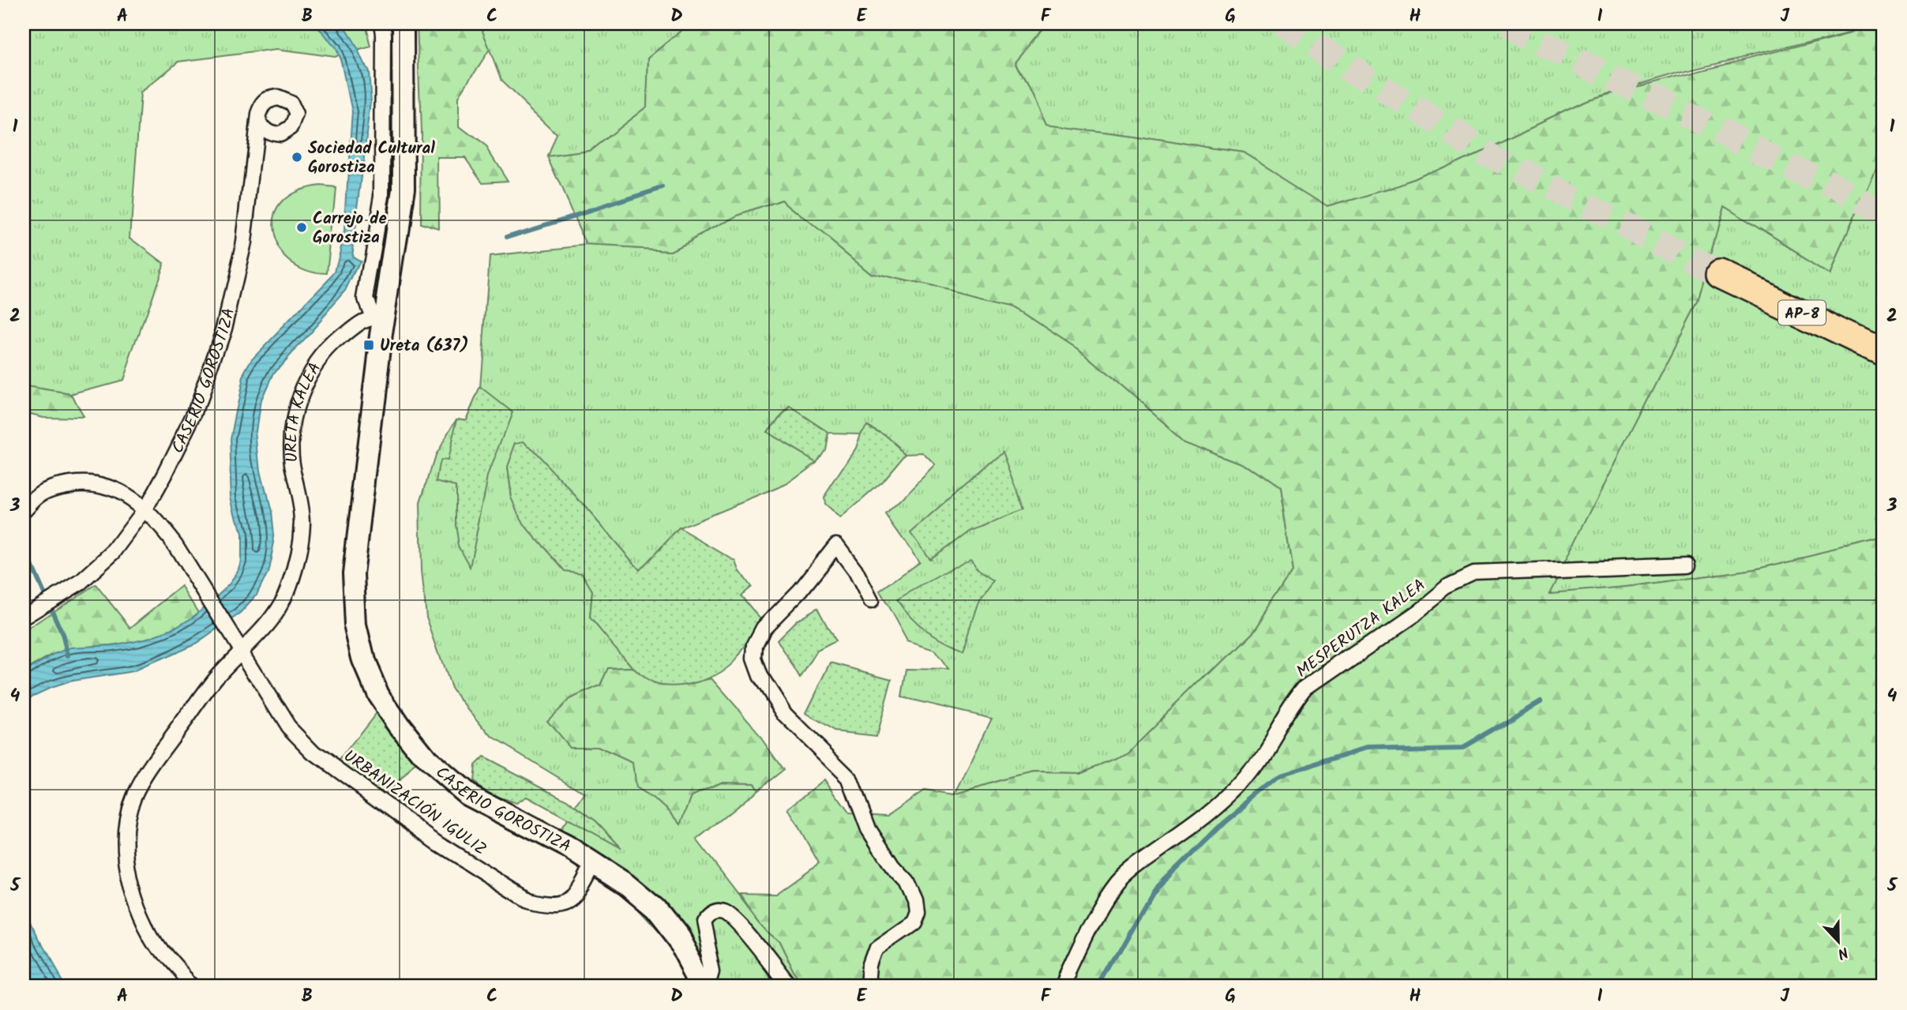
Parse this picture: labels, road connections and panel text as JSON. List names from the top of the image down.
{
  "streets": {
    "highway": ["AP-8"],
    "street": [
      "CASERIO GOROSTIZA",
      "URETA KALEA",
      "MESPERUTZA KALEA",
      "URBANIZACIÓN IGULIZ"
    ]
  },
  "crossings": [
    ["CASERIO GOROSTIZA", "URETA KALEA"],
    ["CASERIO GOROSTIZA", "URBANIZACIÓN IGULIZ"],
    ["URETA KALEA", "URBANIZACIÓN IGULIZ"]
  ],
  "places": {
    "other": ["Sociedad Cultural Gorostiza", "Carrejo de Gorostiza"],
    "transit": ["Ureta (637)"]
  },
  "north": "bottom",
  "grid": {
    "columns": [
      "A",
      "B",
      "C",
      "D",
      "E",
      "F",
      "G",
      "H",
      "I",
      "J"
    ],
    "rows": [
      "1",
      "2",
      "3",
      "4",
      "5"
    ]
  }
}
